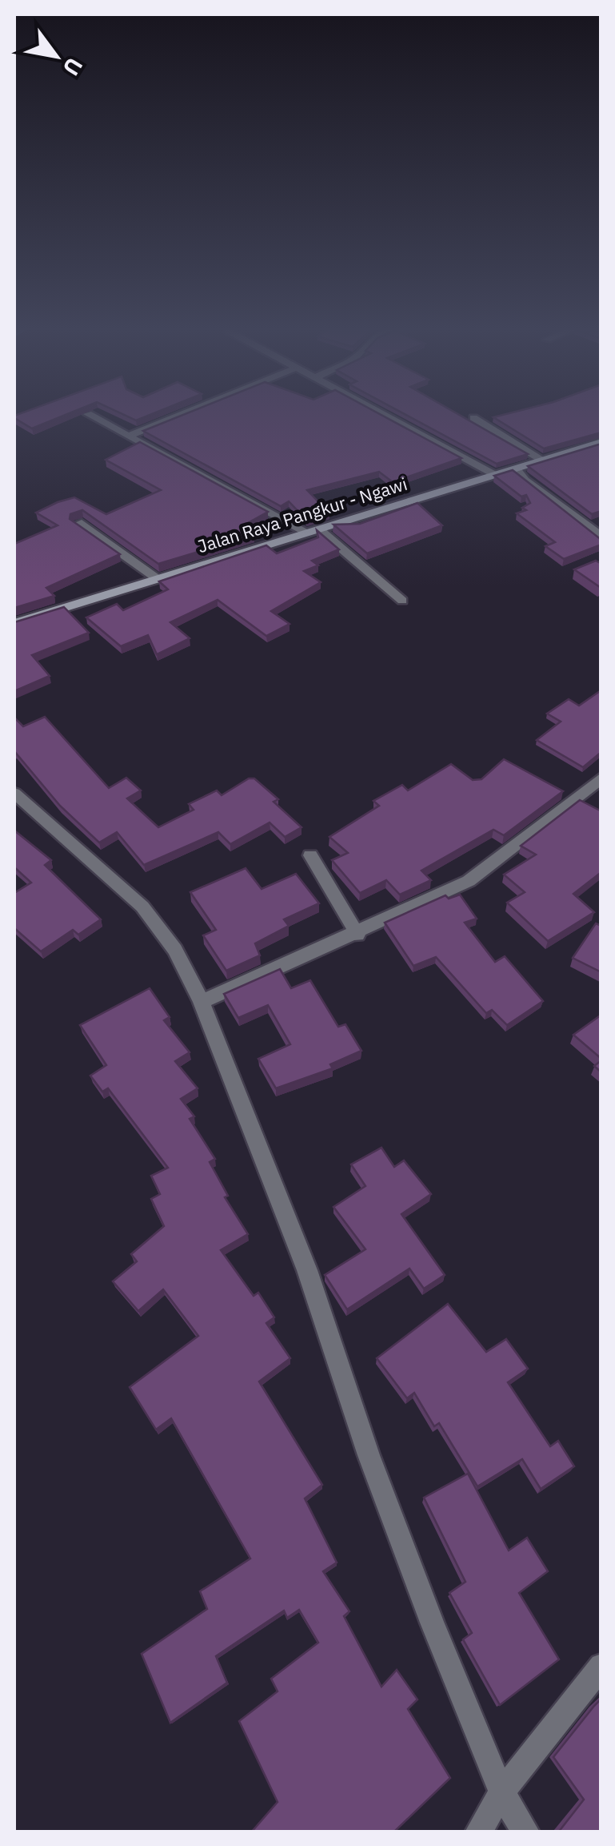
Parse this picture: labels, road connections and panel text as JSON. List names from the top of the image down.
{
  "streets": {
    "main road": ["Jalan Raya Pangkur - Ngawi"]
  },
  "north": "bottom right"
}
